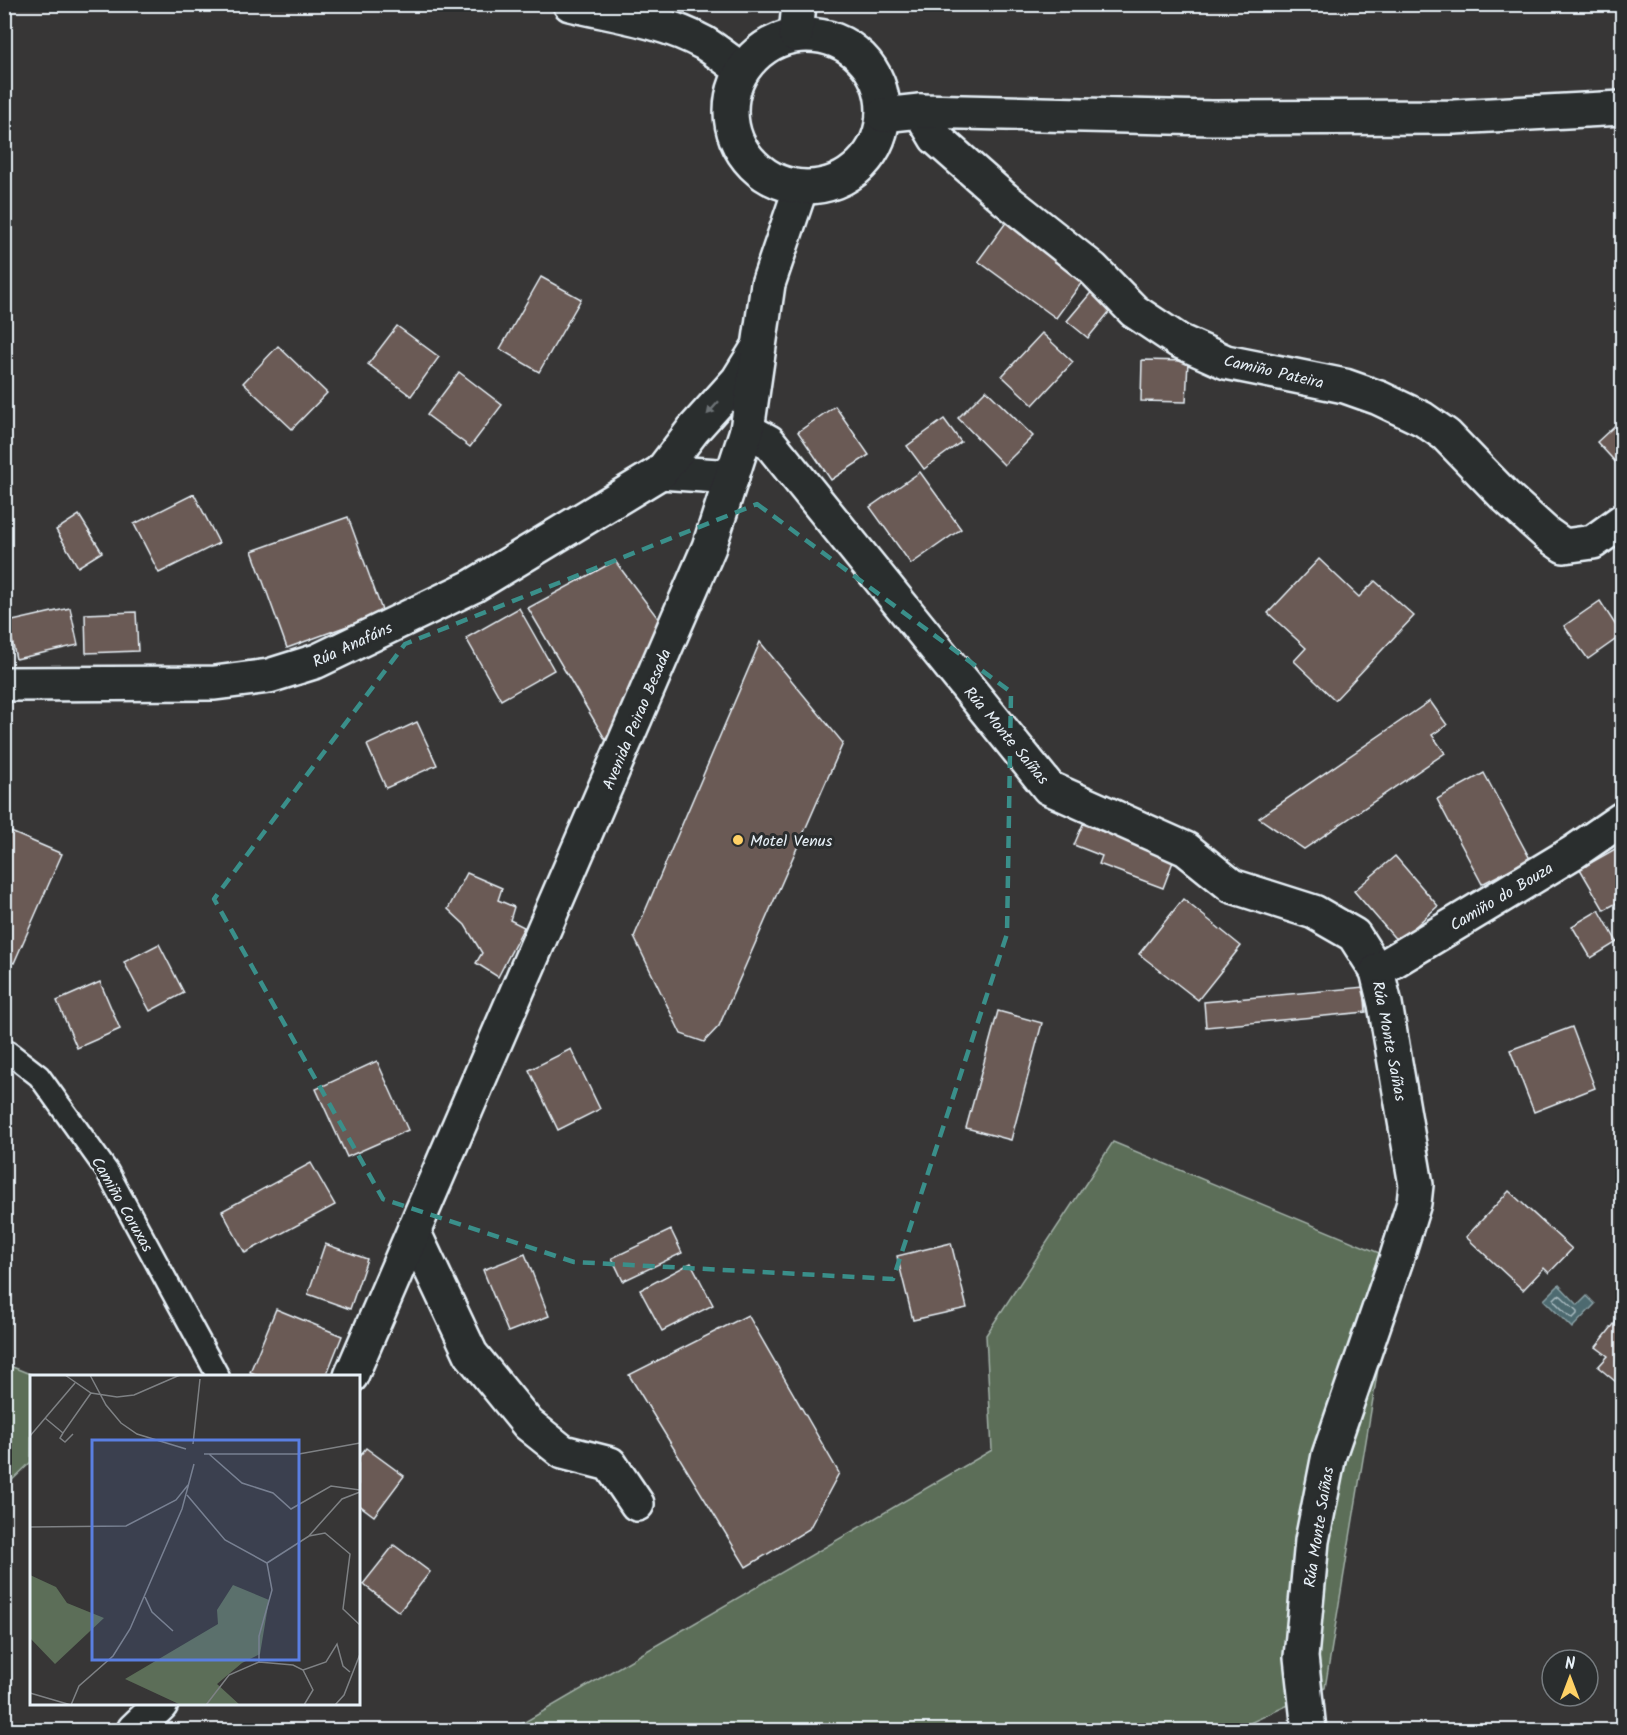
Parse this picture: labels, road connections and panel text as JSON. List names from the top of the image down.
{
  "streets": {
    "street": [
      "Camiño Pateira",
      "Rúa Anafáns",
      "Avenida Peirao Besada",
      "Rúa Monte Saíñas",
      "Camiño do Bouza"
    ],
    "lane": ["Camiño Coruxas"]
  },
  "crossings": [
    ["Rúa Anafáns", "Avenida Peirao Besada"],
    ["Avenida Peirao Besada", "Rúa Monte Saíñas"],
    ["Rúa Monte Saíñas", "Camiño do Bouza"]
  ],
  "places": ["Motel Venus"],
  "north": "top"
}
